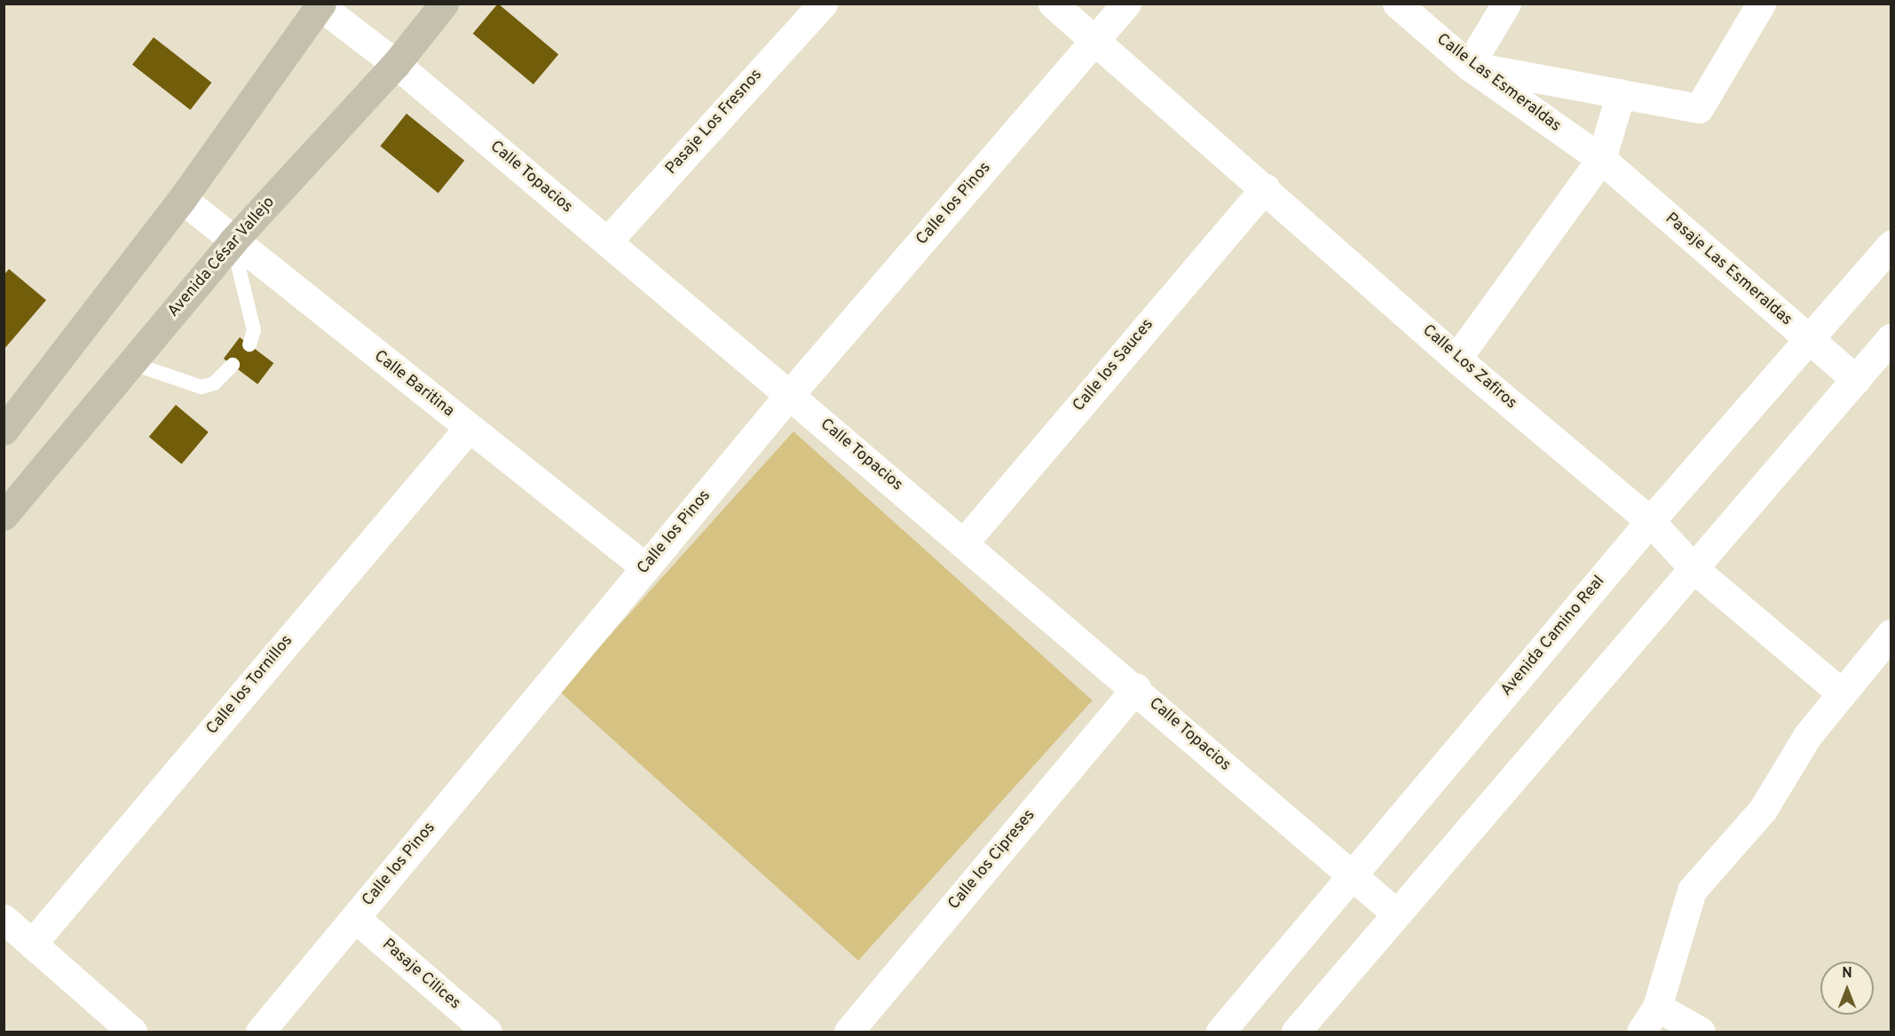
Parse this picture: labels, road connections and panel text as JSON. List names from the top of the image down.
{
  "streets": {
    "main road": ["Avenida César Vallejo"],
    "street": [
      "Calle Las Esmeraldas",
      "Pasaje Los Fresnos",
      "Calle Topacios",
      "Calle los Pinos",
      "Pasaje Las Esmeraldas",
      "Calle los Sauces",
      "Calle Los Zafiros",
      "Calle Baritina",
      "Avenida Camino Real",
      "Calle los Tornillos",
      "Calle los Cipreses",
      "Pasaje Cilices"
    ]
  },
  "crossings": [
    ["Calle Las Esmeraldas", "Pasaje Las Esmeraldas"],
    ["Pasaje Los Fresnos", "Calle Topacios"],
    ["Calle Topacios", "Calle los Pinos"],
    ["Calle Topacios", "Avenida César Vallejo"],
    ["Calle Topacios", "Calle los Sauces"],
    ["Calle Topacios", "Avenida Camino Real"],
    ["Calle Topacios", "Calle los Cipreses"],
    ["Calle los Pinos", "Calle Los Zafiros"],
    ["Calle los Pinos", "Calle Baritina"],
    ["Calle los Pinos", "Pasaje Cilices"],
    ["Avenida César Vallejo", "Calle Baritina"],
    ["Pasaje Las Esmeraldas", "Avenida Camino Real"],
    ["Calle los Sauces", "Calle Los Zafiros"],
    ["Calle Los Zafiros", "Avenida Camino Real"],
    ["Calle Baritina", "Calle los Tornillos"]
  ],
  "north": "top"
}
